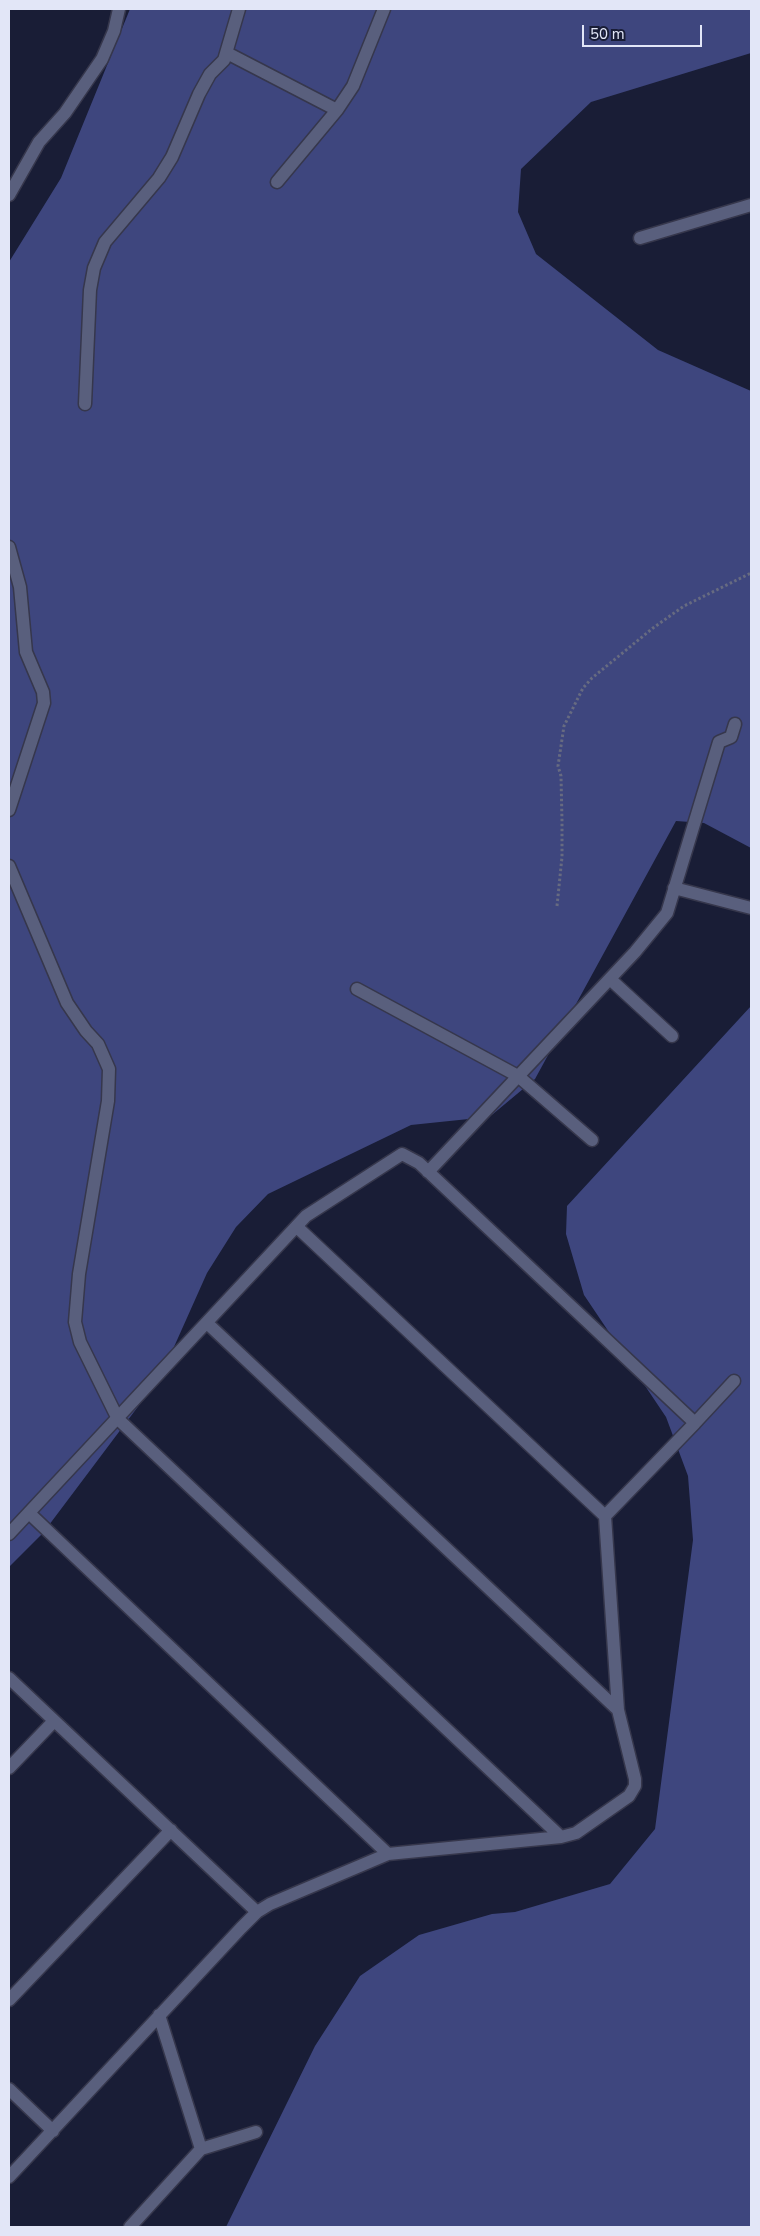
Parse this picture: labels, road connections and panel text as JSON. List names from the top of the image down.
{
  "scale_bar": "50 m"
}
